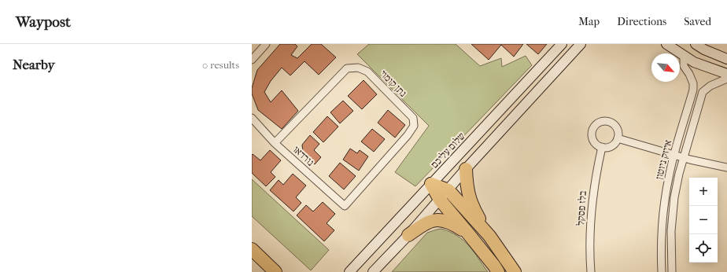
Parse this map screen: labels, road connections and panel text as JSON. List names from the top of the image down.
{
  "streets": {
    "main road": ["שלום עליכם"],
    "street": [
      "נתן קומוי",
      "נורדאו",
      "אייזק ניוטון",
      "בלז פסקל"
    ]
  },
  "crossings": [
    ["נתן קומוי", "נורדאו"]
  ],
  "north": "bottom right",
  "page": {
    "header": "Waypost",
    "nav": ["Map", "Directions", "Saved"],
    "heading": ["Nearby", "0 results"],
    "map_buttons": ["+", "−"]
  }
}
